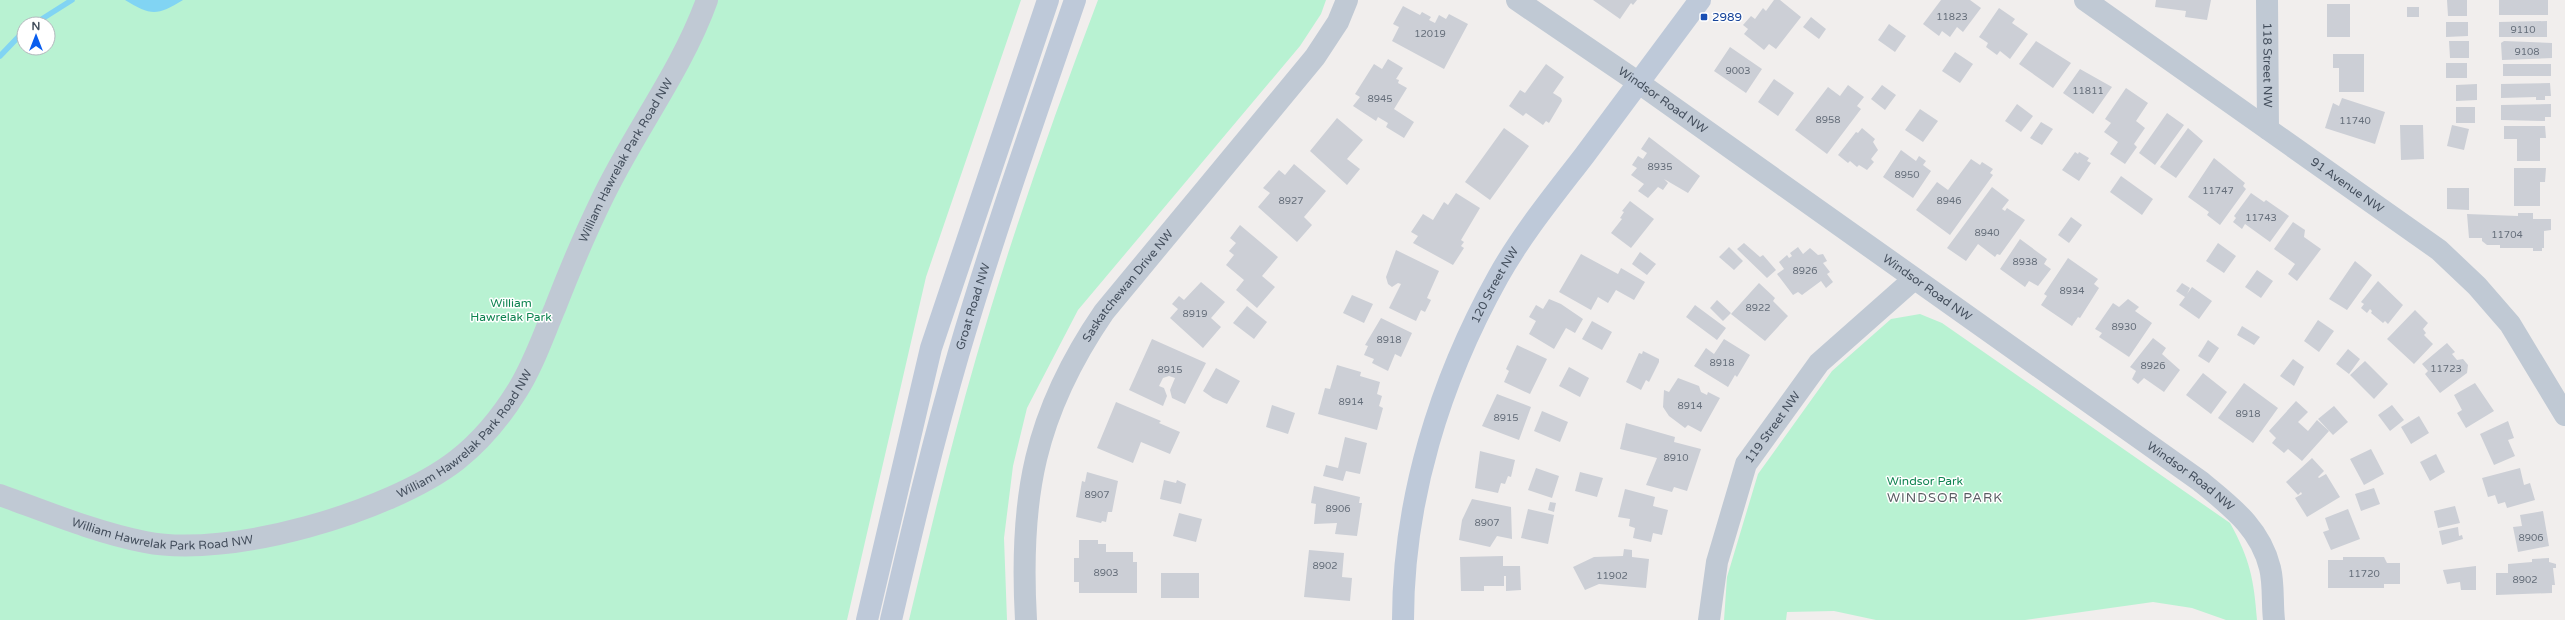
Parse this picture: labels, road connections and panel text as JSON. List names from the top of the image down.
{
  "streets": {
    "main road": ["120 Street NW", "Groat Road NW"],
    "street": [
      "118 Street NW",
      "Windsor Road NW",
      "William Hawrelak Park Road NW",
      "91 Avenue NW",
      "Saskatchewan Drive NW",
      "119 Street NW"
    ]
  },
  "crossings": [
    ["118 Street NW", "91 Avenue NW"],
    ["Windsor Road NW", "120 Street NW"],
    ["Windsor Road NW", "119 Street NW"]
  ],
  "districts": ["WINDSOR PARK"],
  "parks": ["William Hawrelak Park", "Windsor Park"],
  "places": {
    "transit": ["2989"]
  },
  "house_numbers": [
    "11823",
    "9110",
    "12019",
    "9108",
    "9003",
    "11811",
    "8945",
    "8958",
    "11740",
    "8935",
    "8950",
    "11747",
    "8927",
    "8946",
    "11743",
    "8940",
    "11704",
    "8938",
    "8926",
    "8934",
    "8922",
    "8919",
    "8930",
    "8918",
    "8918",
    "8926",
    "11723",
    "8915",
    "8914",
    "8914",
    "8918",
    "8915",
    "8910",
    "8907",
    "8906",
    "8907",
    "8906",
    "8902",
    "8903",
    "11720",
    "11902",
    "8902"
  ],
  "north": "top"
}
